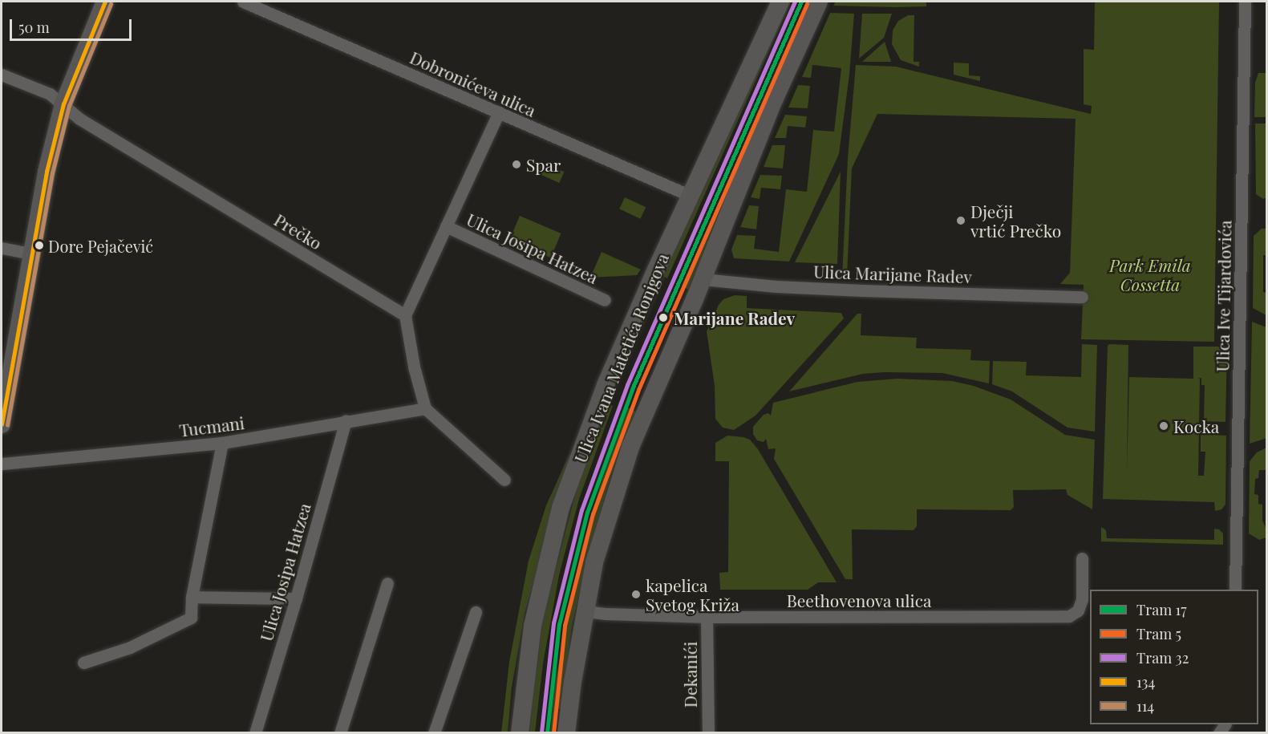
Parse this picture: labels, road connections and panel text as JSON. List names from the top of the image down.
{
  "streets": {
    "street": [
      "Dobronićeva ulica",
      "Prečko",
      "Ulica Josipa Hatzea",
      "Ulica Marijane Radev",
      "Ulica Ive Tijardovića",
      "Ulica Ivana Matetića Ronjgova",
      "Tucmani",
      "Beethovenova ulica",
      "Dekanići"
    ]
  },
  "crossings": [
    ["Dobronićeva ulica", "Ulica Josipa Hatzea"],
    ["Dobronićeva ulica", "Ulica Ivana Matetića Ronjgova"],
    ["Prečko", "Ulica Josipa Hatzea"],
    ["Ulica Josipa Hatzea", "Tucmani"],
    ["Beethovenova ulica", "Dekanići"]
  ],
  "parks": ["Park Emila Cossetta"],
  "places": [
    "Spar",
    "Dječji vrtić Prečko",
    "Dore Pejačević",
    "Marijane Radev",
    "Kocka",
    "kapelica Svetog Križa"
  ],
  "lines": [
    "tram line 17",
    "tram line 32",
    "transit line 134",
    "tram line 5",
    "transit line 114"
  ],
  "legend": [
    "Tram 17",
    "Tram 5",
    "Tram 32",
    "134",
    "114"
  ],
  "scale_bar": "50 m"
}
